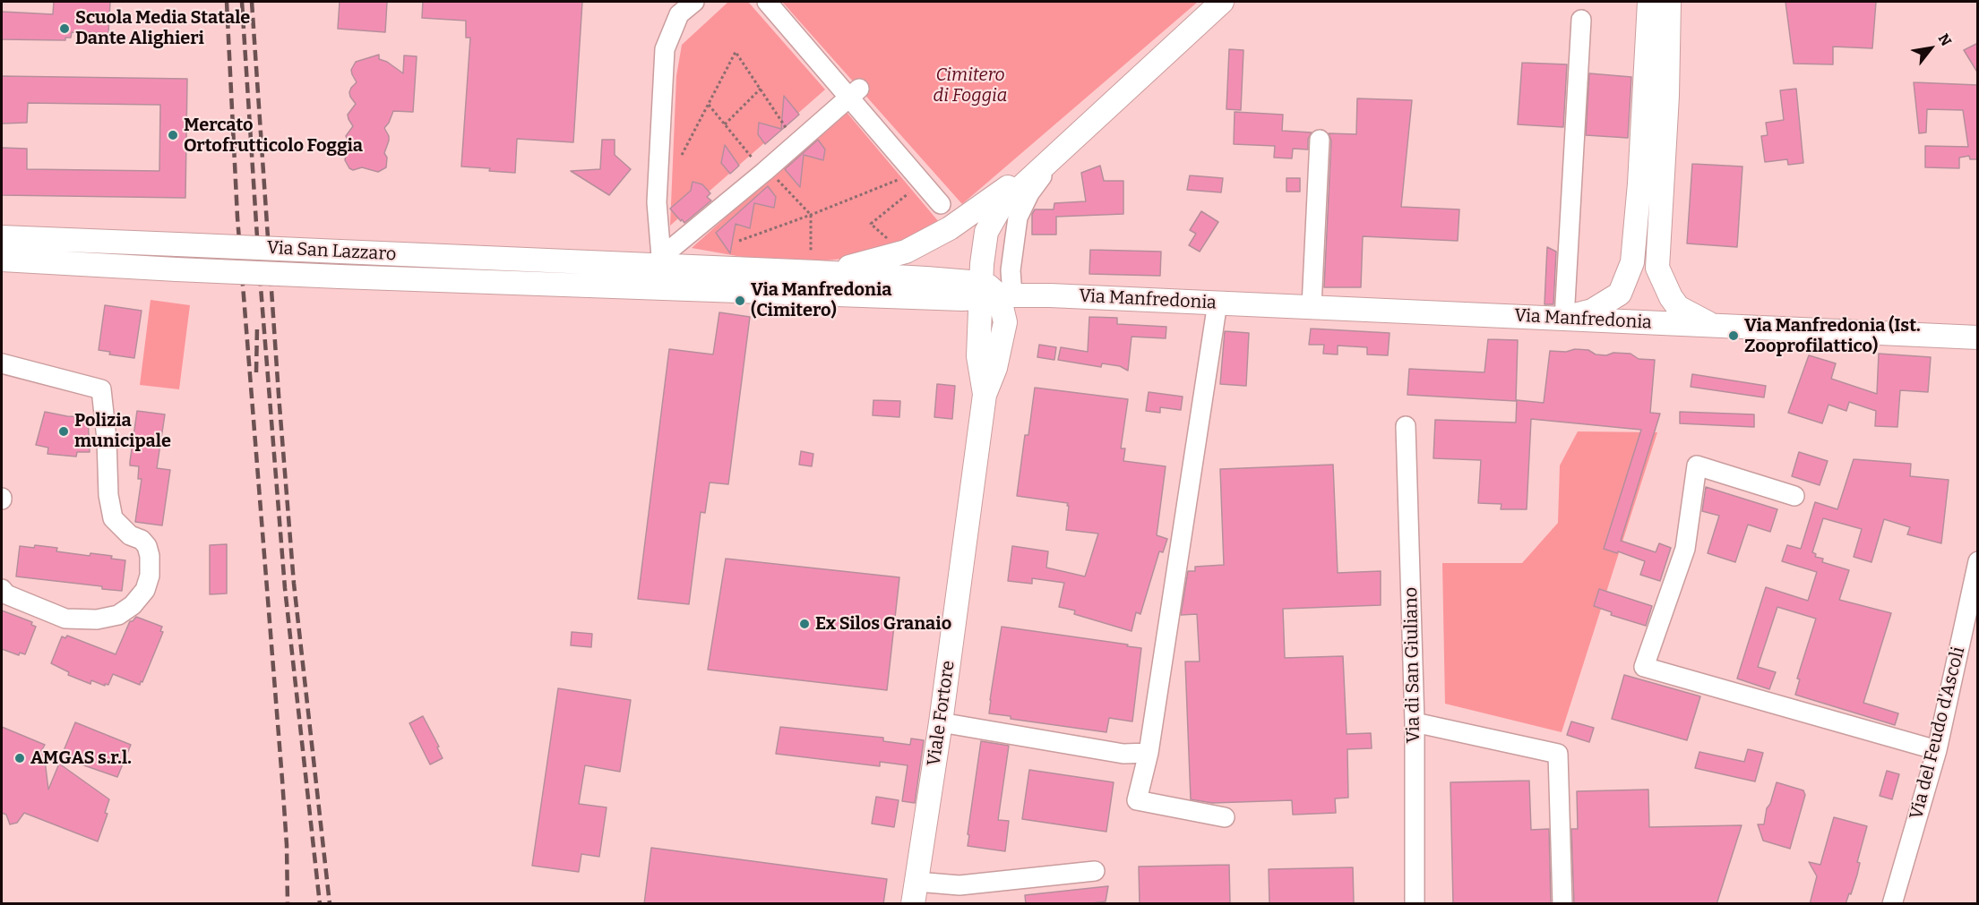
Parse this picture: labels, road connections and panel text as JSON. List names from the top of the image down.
{
  "streets": {
    "main road": ["Via San Lazzaro", "Via Manfredonia", "Viale Fortore"],
    "street": ["Via di San Giuliano", "Via del Feudo d'Ascoli"]
  },
  "crossings": [
    ["Via San Lazzaro", "Via Manfredonia"],
    ["Via Manfredonia", "Viale Fortore"]
  ],
  "parks": ["Cimitero di Foggia"],
  "places": [
    "Scuola Media Statale Dante Alighieri",
    "Mercato Ortofrutticolo Foggia",
    "Via Manfredonia (Cimitero)",
    "Via Manfredonia (Ist. Zooprofilattico)",
    "Polizia municipale",
    "Ex Silos Granaio",
    "AMGAS s.r.l."
  ],
  "north": "top right"
}
